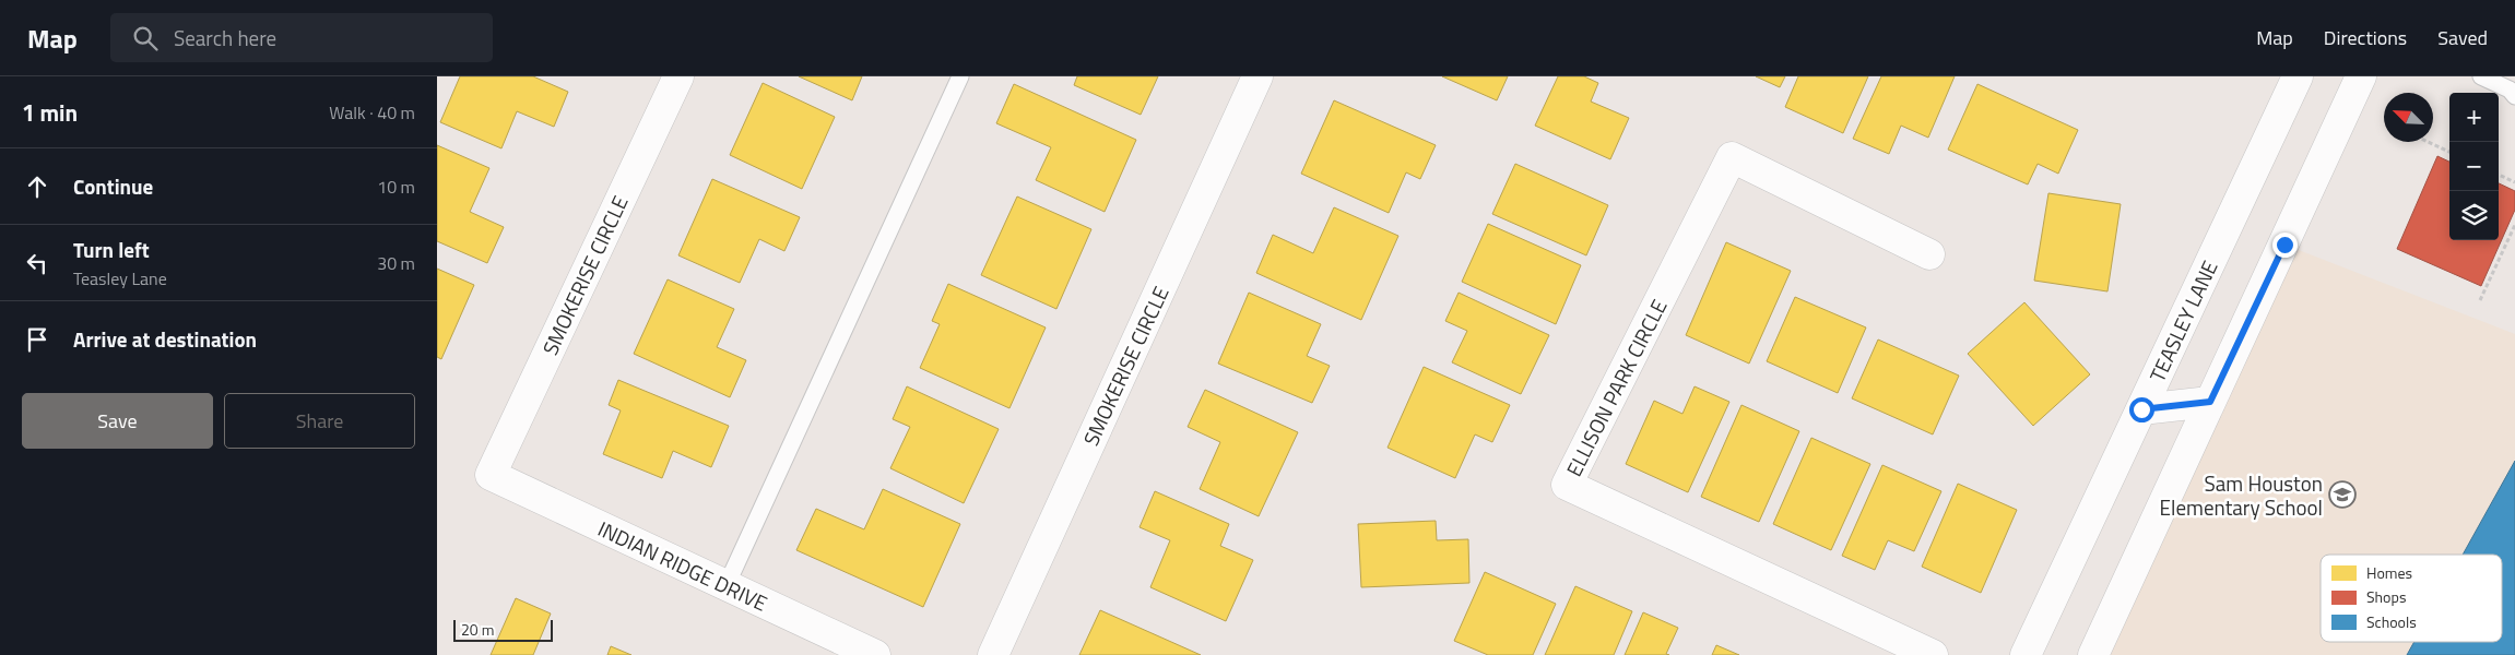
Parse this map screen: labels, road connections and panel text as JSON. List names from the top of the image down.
{
  "streets": {
    "street": [
      "SMOKERISE CIRCLE",
      "TEASLEY LANE",
      "ELLISON PARK CIRCLE",
      "INDIAN RIDGE DRIVE"
    ]
  },
  "crossings": [
    ["SMOKERISE CIRCLE", "INDIAN RIDGE DRIVE"]
  ],
  "places": {
    "school or university": ["Sam Houston Elementary School"]
  },
  "legend": ["Homes", "Shops", "Schools"],
  "scale_bar": "20 m",
  "north": "top left",
  "page": {
    "header": "Map",
    "search": "Search here",
    "nav": ["Map", "Directions", "Saved"],
    "heading": ["1 min", "Walk · 40 m"],
    "map_buttons": ["+", "−"],
    "list": [
      ["Continue", "10 m"],
      ["Turn left", "Teasley Lane", "30 m"],
      "Arrive at destination"
    ],
    "buttons": ["Save", "Share"],
    "scale": "20 m"
  }
}
